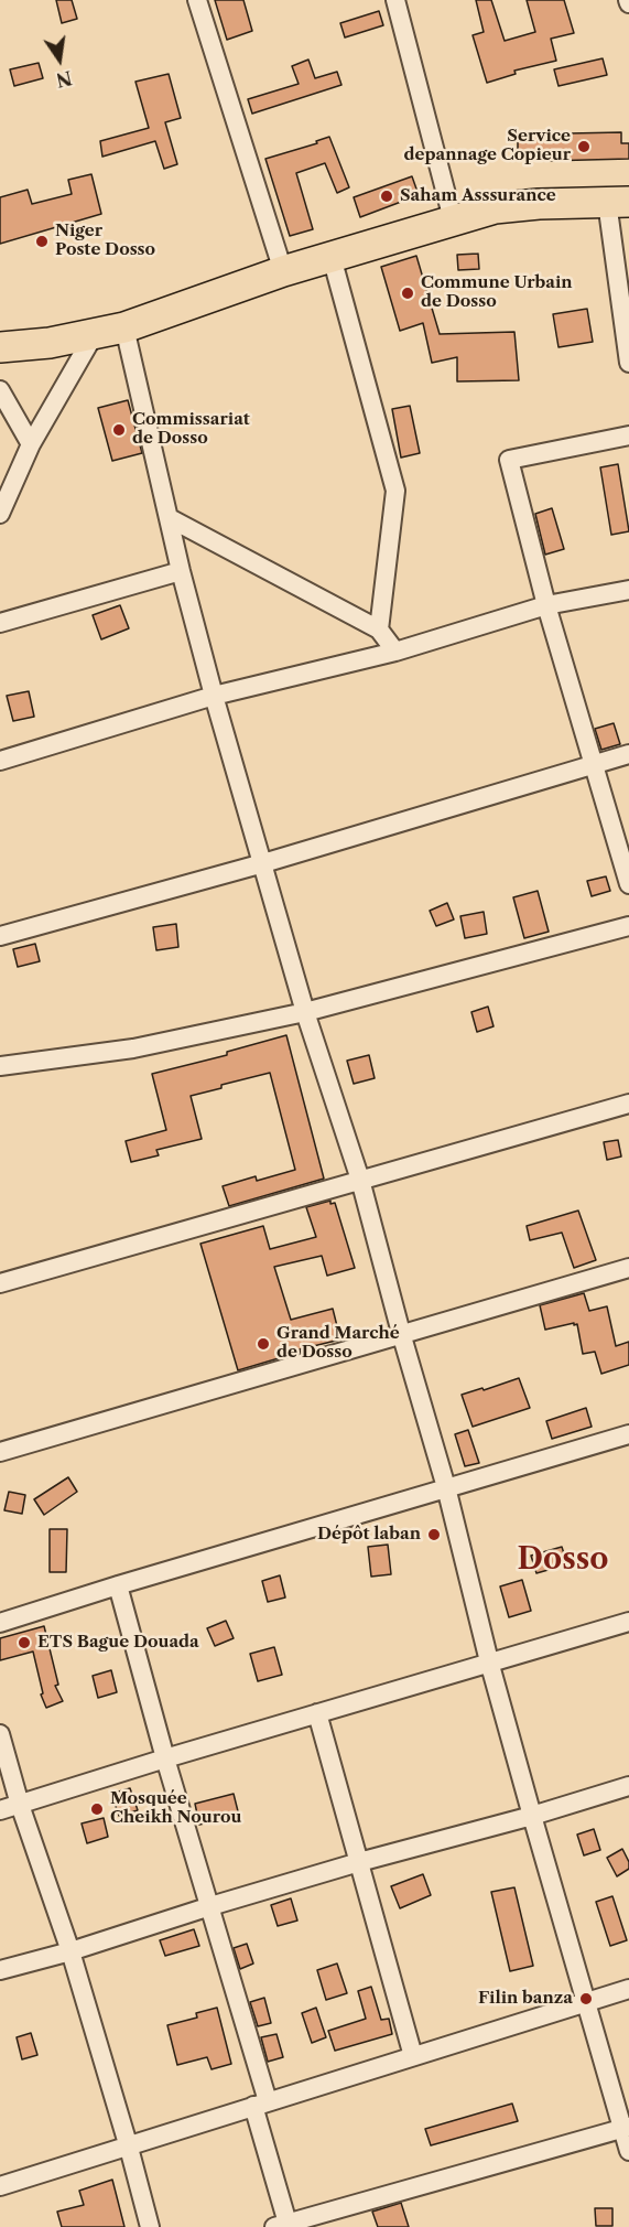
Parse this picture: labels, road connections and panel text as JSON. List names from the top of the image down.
{
  "districts": ["Dosso"],
  "places": [
    "Service depannage Copieur",
    "Saham Asssurance",
    "Niger Poste Dosso",
    "Commune Urbain de Dosso",
    "Commissariat de Dosso",
    "Grand Marché de Dosso",
    "Dépôt laban",
    "ETS Bague Douada",
    "Mosquée Cheikh Nourou",
    "Filin banza"
  ],
  "north": "bottom"
}
